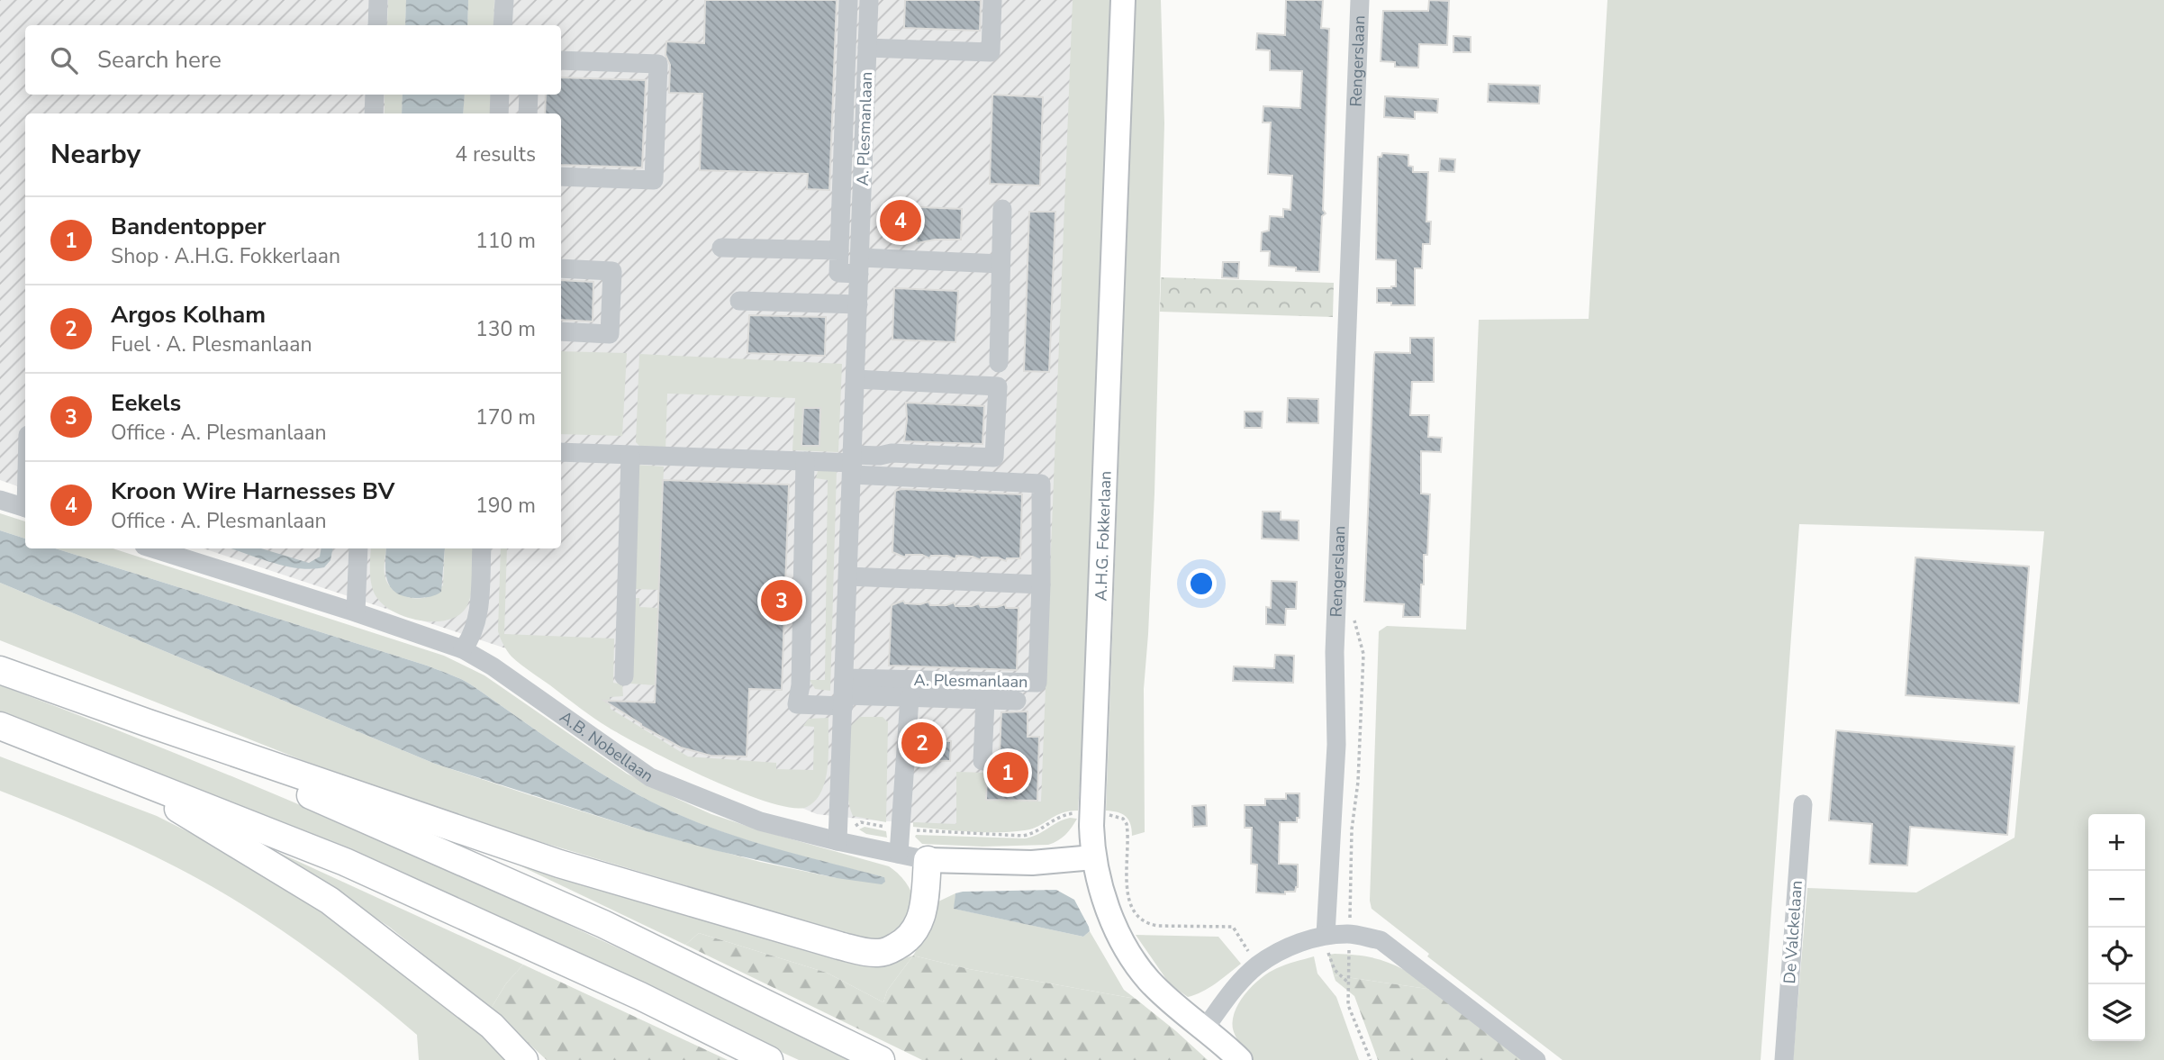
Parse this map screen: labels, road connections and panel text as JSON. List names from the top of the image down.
{
  "streets": {
    "main road": ["A.H.G. Fokkerlaan", "A.B. Nobellaan"],
    "street": ["Rengerslaan", "A. Plesmanlaan", "De Valckelaan"]
  },
  "crossings": [
    ["A. Plesmanlaan", "A.B. Nobellaan"],
    ["A.H.G. Fokkerlaan", "A.B. Nobellaan"]
  ],
  "page": {
    "search": "Search here",
    "heading": ["Nearby", "4 results"],
    "list": [
      {
        "mark": "1",
        "name": "Bandentopper",
        "note": "Shop · A.H.G. Fokkerlaan",
        "value": "110 m"
      },
      {
        "mark": "2",
        "name": "Argos Kolham",
        "note": "Fuel · A. Plesmanlaan",
        "value": "130 m"
      },
      {
        "mark": "3",
        "name": "Eekels",
        "note": "Office · A. Plesmanlaan",
        "value": "170 m"
      },
      {
        "mark": "4",
        "name": "Kroon Wire Harnesses BV",
        "note": "Office · A. Plesmanlaan",
        "value": "190 m"
      }
    ],
    "pins": [
      "4",
      "3",
      "2",
      "1"
    ],
    "map_buttons": ["+", "−"]
  }
}
